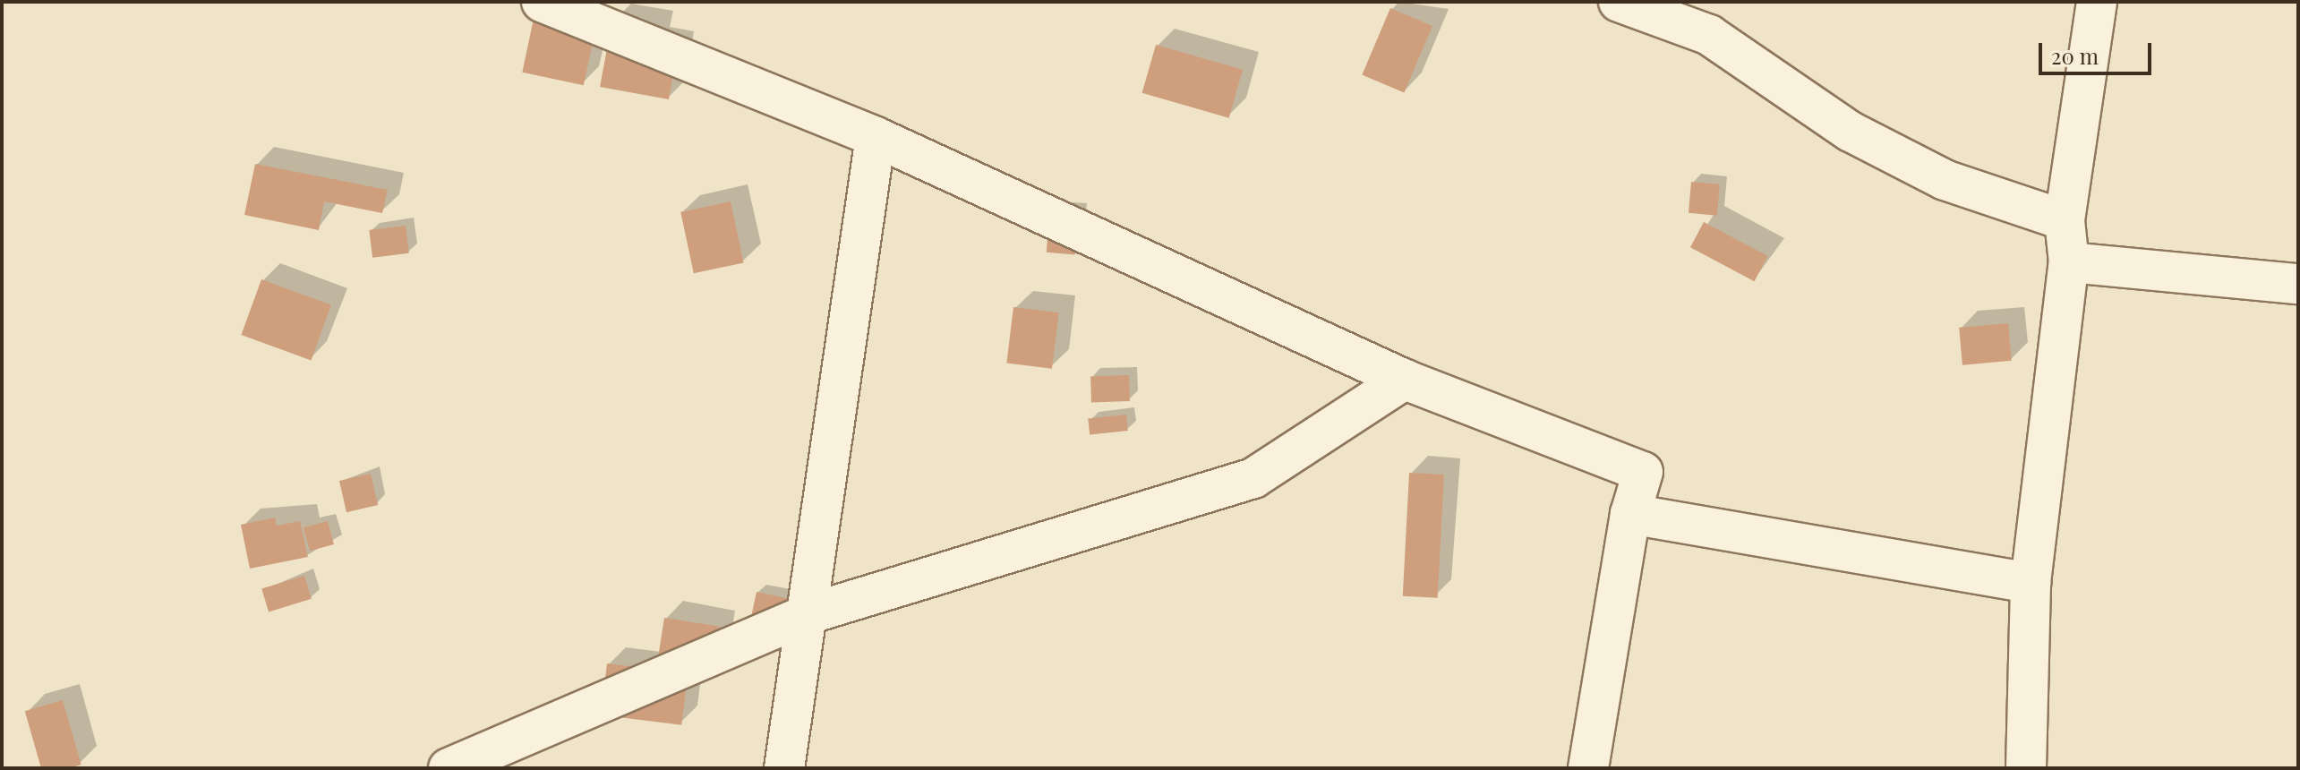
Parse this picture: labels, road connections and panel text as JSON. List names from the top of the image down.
{
  "scale_bar": "20 m"
}
